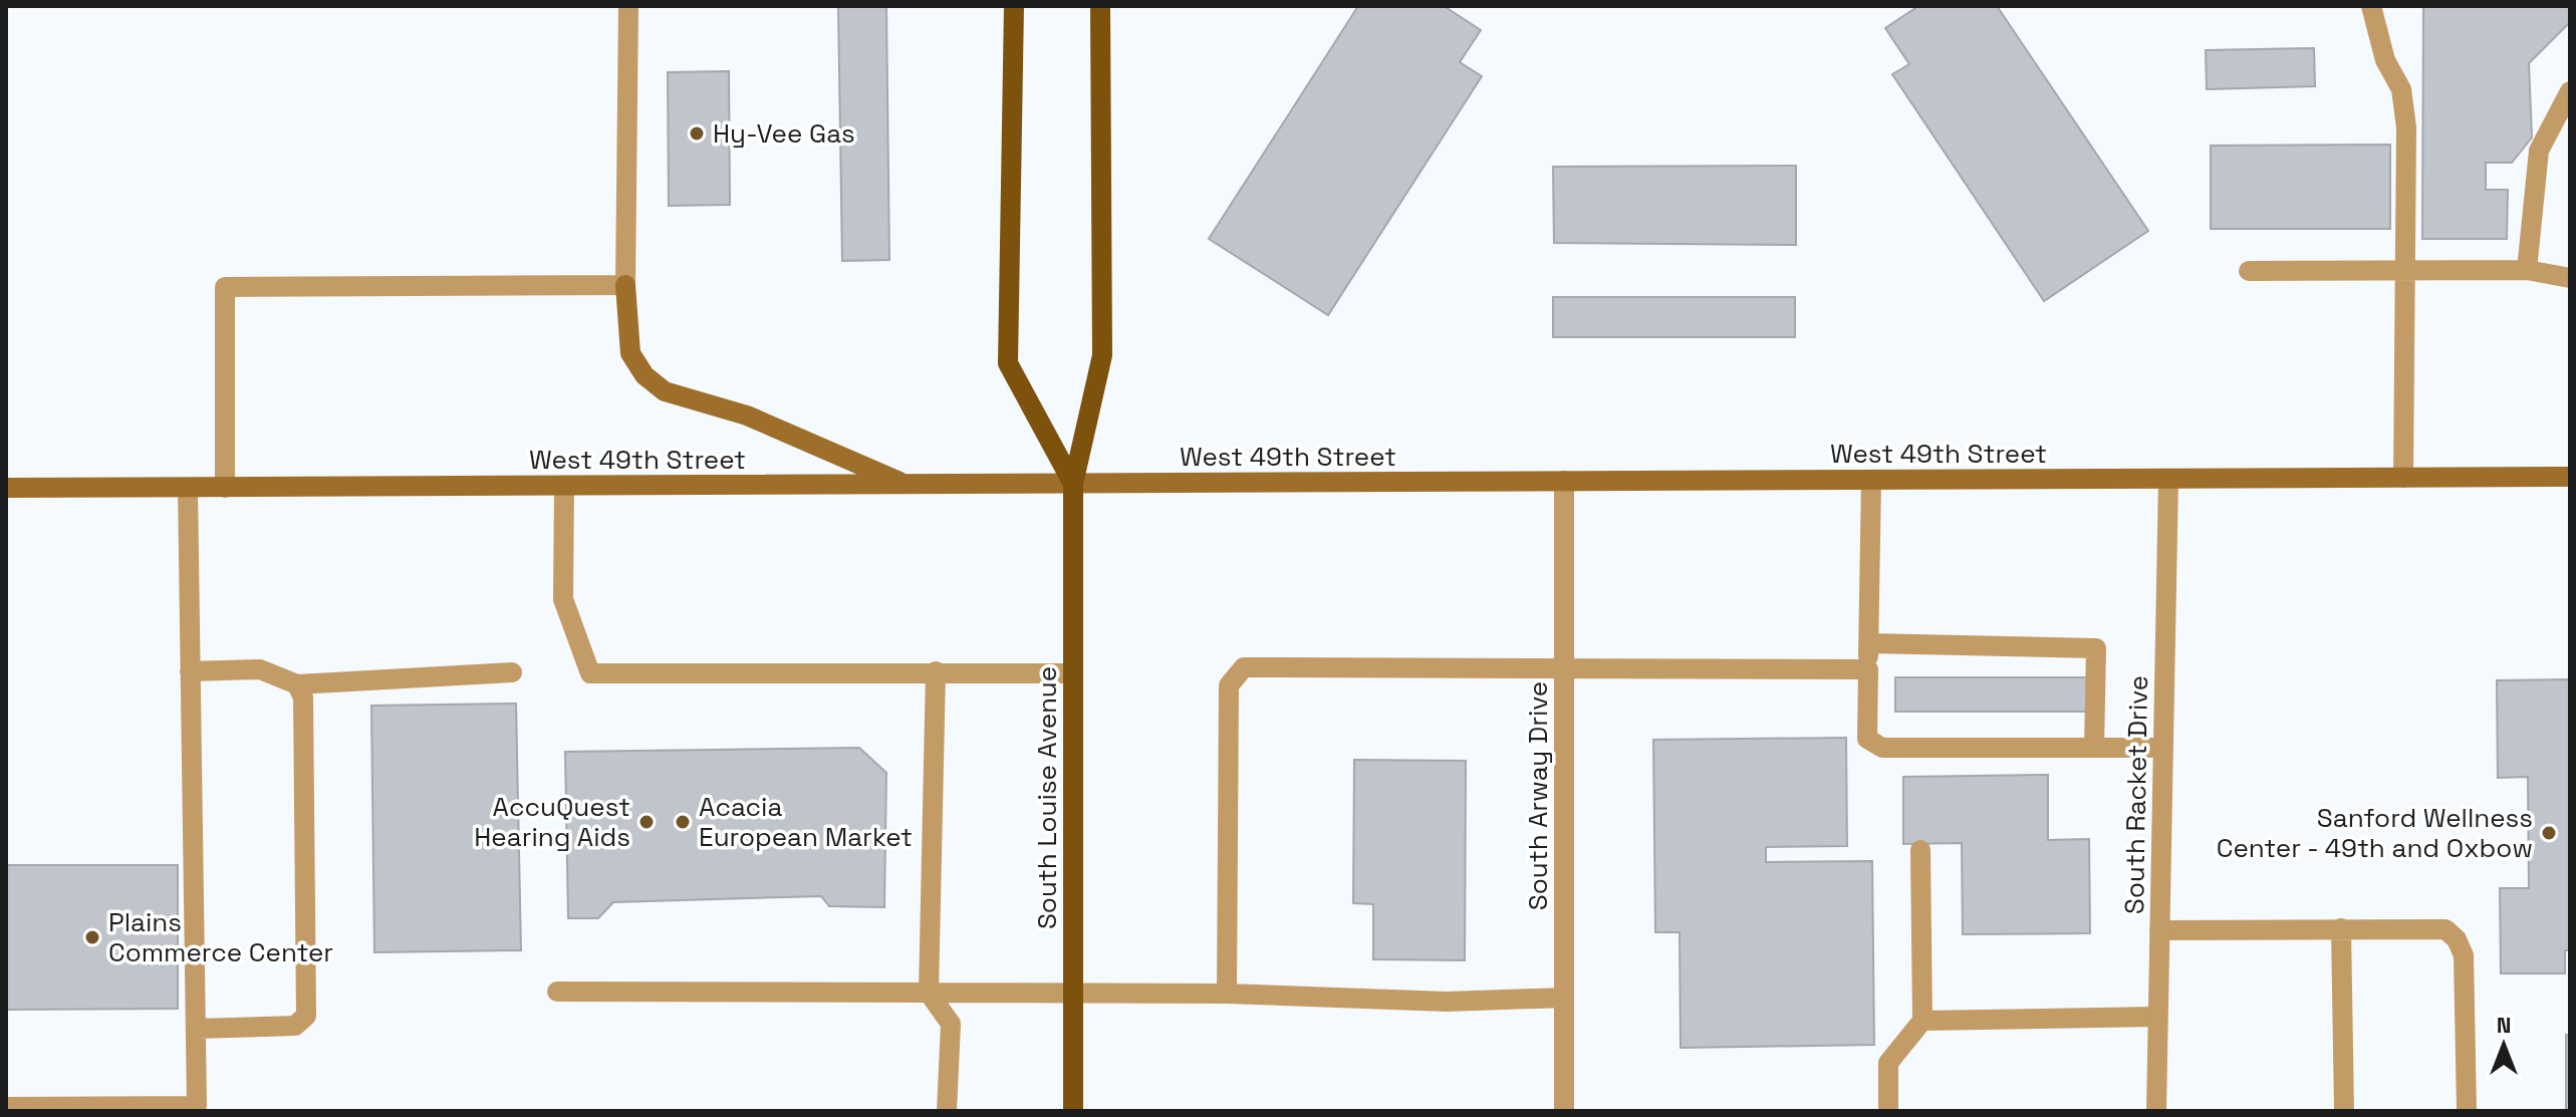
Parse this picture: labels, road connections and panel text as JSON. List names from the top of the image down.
{
  "streets": {
    "main road": ["West 49th Street", "South Louise Avenue"],
    "street": ["South Racket Drive", "South Arway Drive"]
  },
  "crossings": [
    ["West 49th Street", "South Racket Drive"],
    ["West 49th Street", "South Arway Drive"],
    ["West 49th Street", "South Louise Avenue"]
  ],
  "places": [
    "Hy-Vee Gas",
    "AccuQuest Hearing Aids",
    "Acacia European Market",
    "Sanford Wellness Center - 49th and Oxbow",
    "Plains Commerce Center"
  ],
  "north": "top"
}
